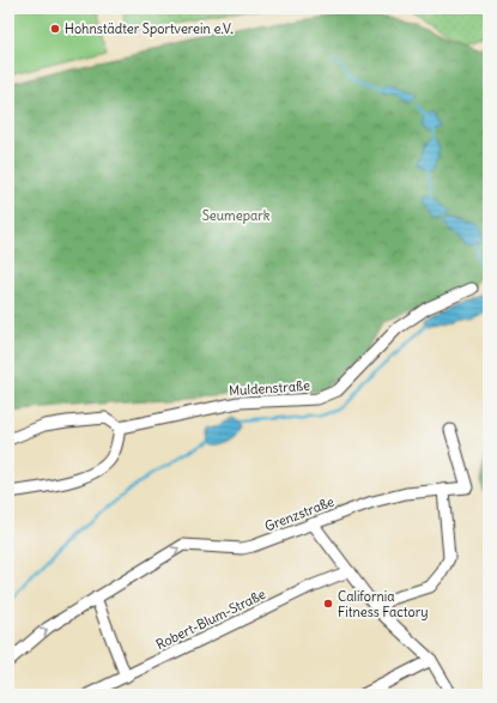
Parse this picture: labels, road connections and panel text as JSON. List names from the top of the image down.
{
  "streets": {
    "street": ["Muldenstraße", "Grenzstraße", "Robert-Blum-Straße"]
  },
  "one_way": ["Grenzstraße"],
  "parks": ["Seumepark"],
  "places": ["Hohnstädter Sportverein e.V.", "California Fitness Factory"]
}
